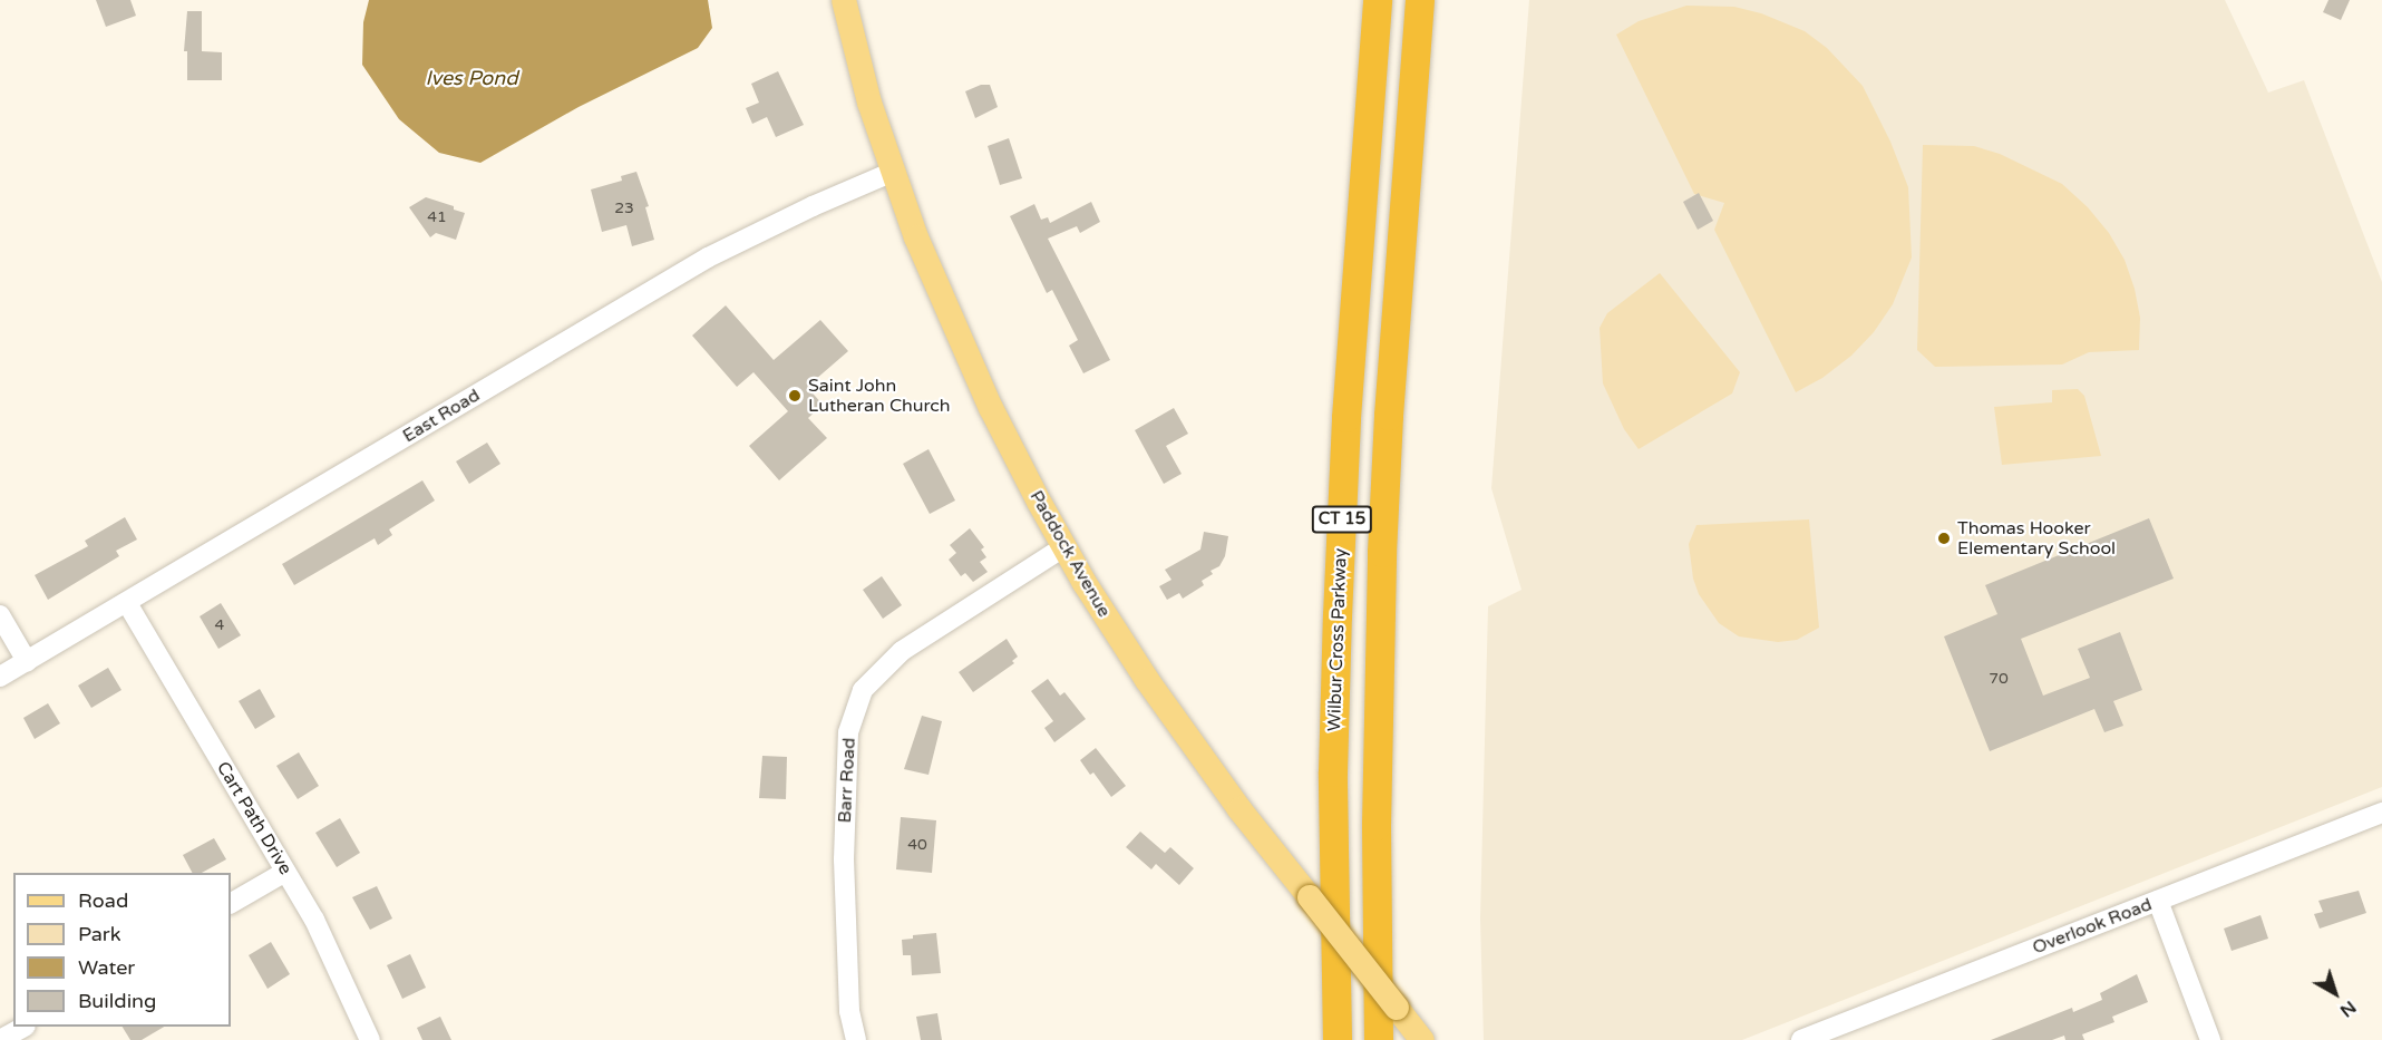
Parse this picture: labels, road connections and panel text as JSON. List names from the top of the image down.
{
  "streets": {
    "highway": ["CT 15", "Wilbur Cross Parkway"],
    "main road": ["Paddock Avenue"],
    "street": [
      "East Road",
      "Barr Road",
      "Cart Path Drive",
      "Overlook Road"
    ]
  },
  "crossings": [
    ["East Road", "Paddock Avenue"],
    ["East Road", "Cart Path Drive"],
    ["Paddock Avenue", "Barr Road"]
  ],
  "water": ["Ives Pond"],
  "places": ["Saint John Lutheran Church", "Thomas Hooker Elementary School"],
  "house_numbers": [
    "23",
    "41",
    "4",
    "70",
    "40"
  ],
  "legend": [
    "Road",
    "Park",
    "Water",
    "Building"
  ],
  "north": "bottom right"
}
